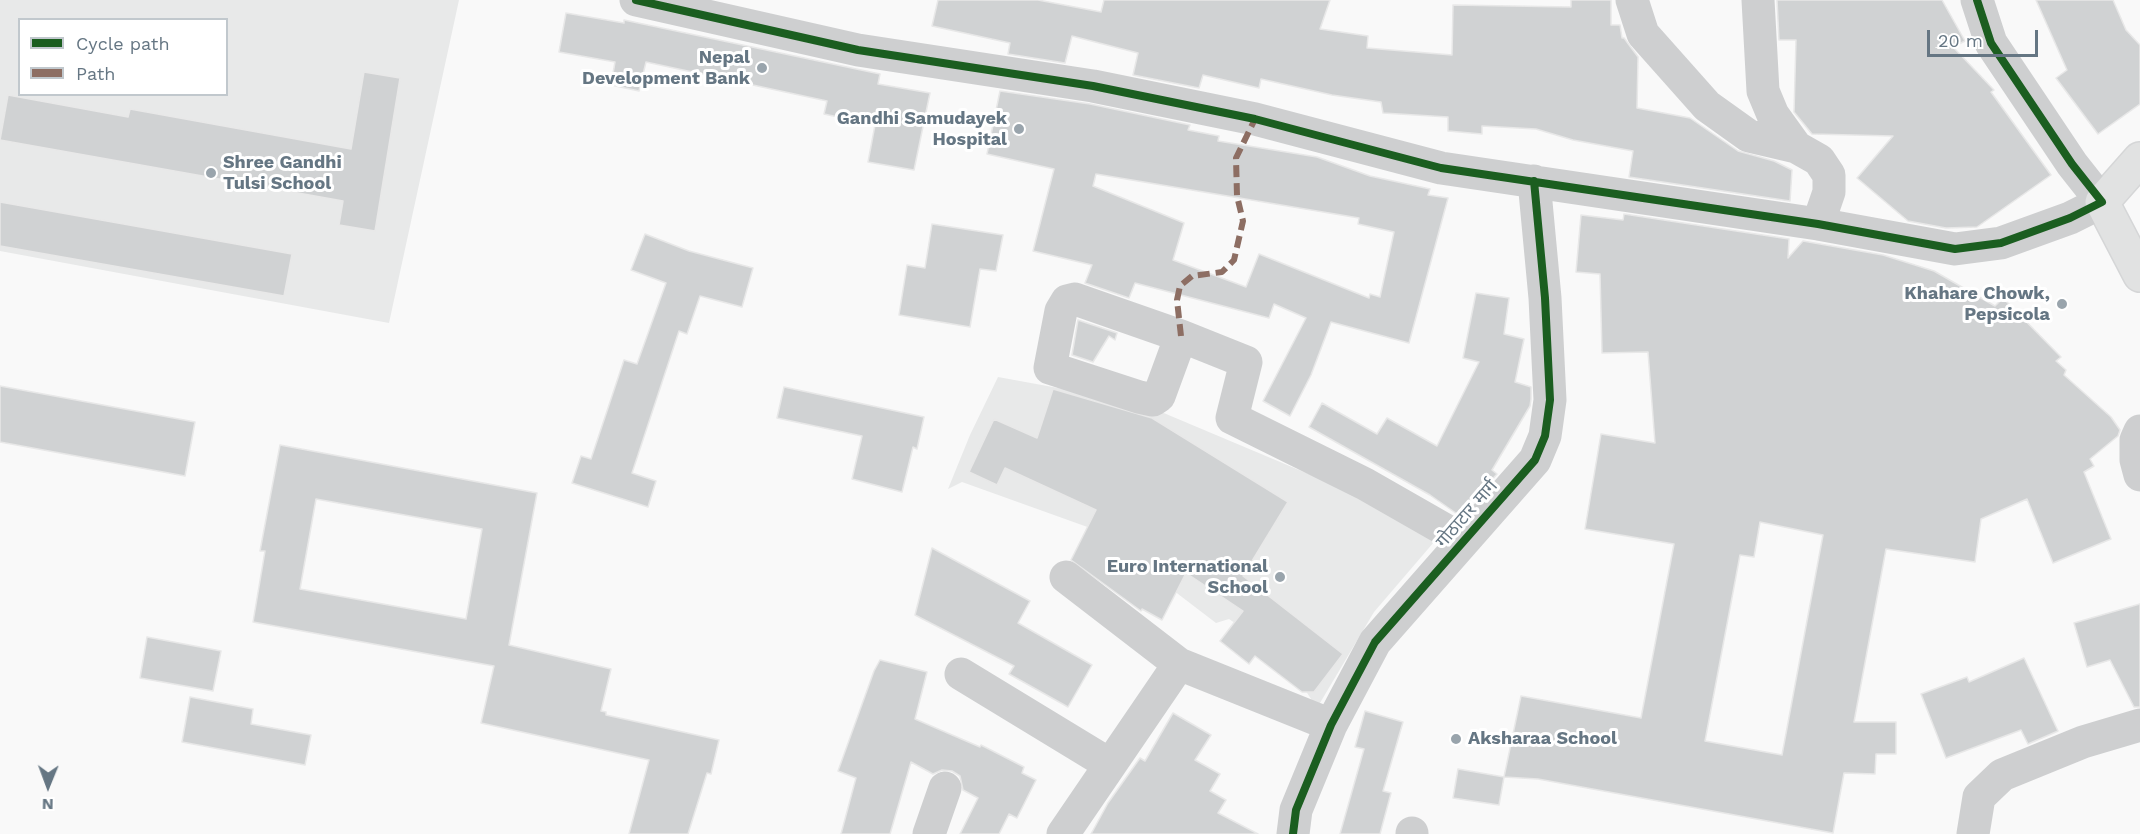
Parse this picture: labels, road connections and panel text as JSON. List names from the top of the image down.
{
  "streets": {
    "street": ["गोठाटार मार्ग"]
  },
  "places": [
    "Nepal Development Bank",
    "Gandhi Samudayek Hospital",
    "Shree Gandhi Tulsi School",
    "Khahare Chowk, Pepsicola",
    "Euro International School",
    "Aksharaa School"
  ],
  "legend": ["Cycle path", "Path"],
  "scale_bar": "20 m",
  "north": "bottom"
}
